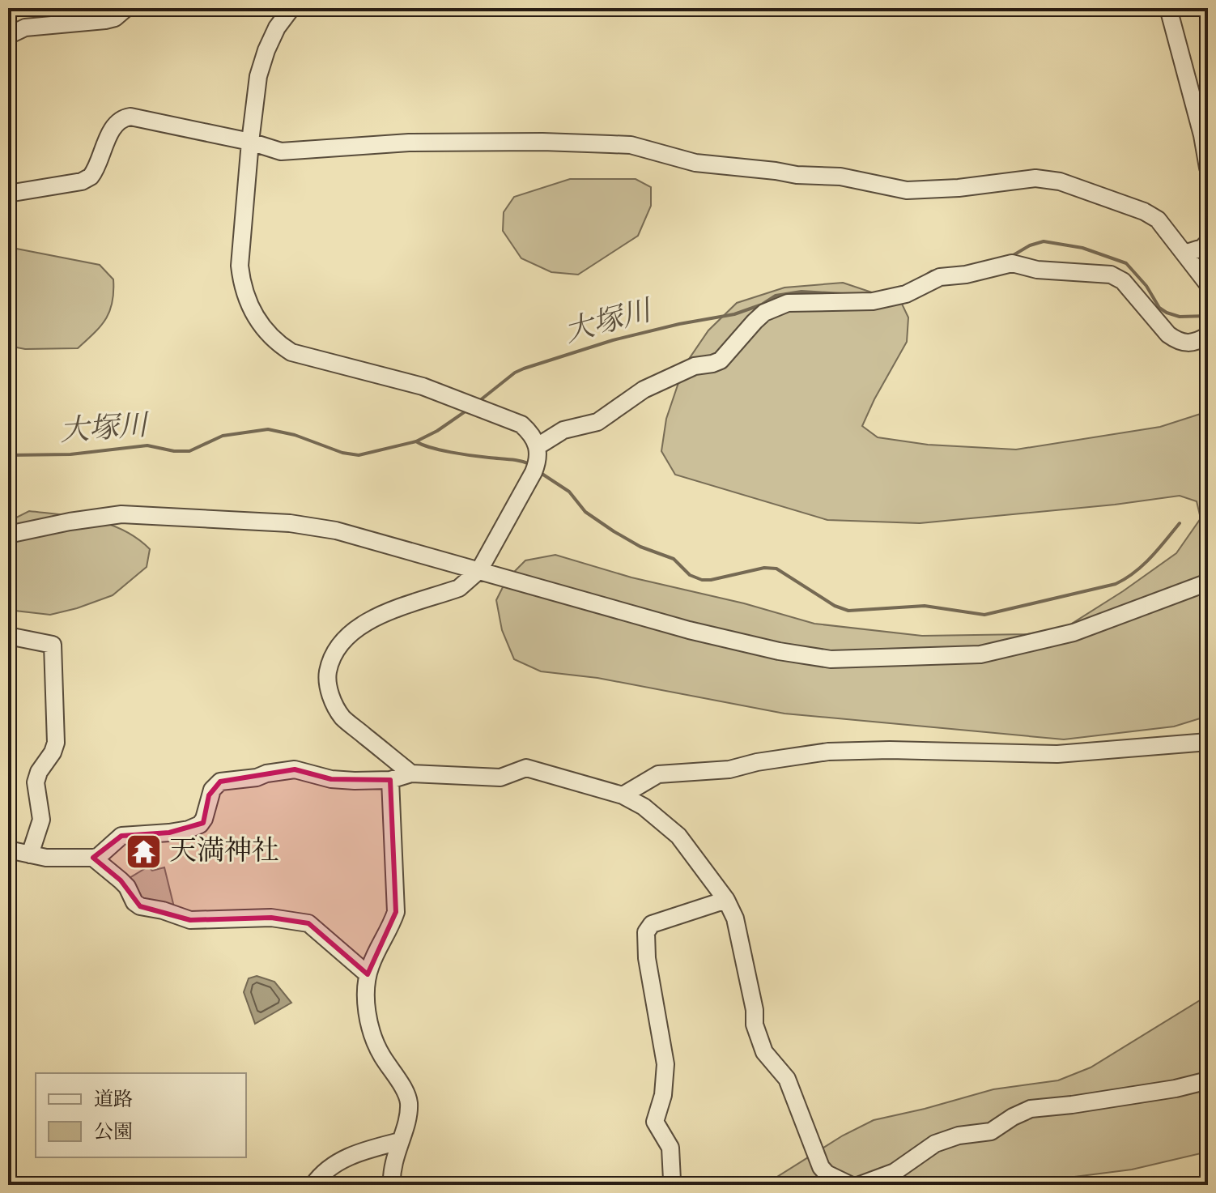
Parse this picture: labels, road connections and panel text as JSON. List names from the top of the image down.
{
  "water": ["大塚川"],
  "places": {
    "temple": ["天満神社"]
  },
  "legend": ["道路", "公園"]
}
